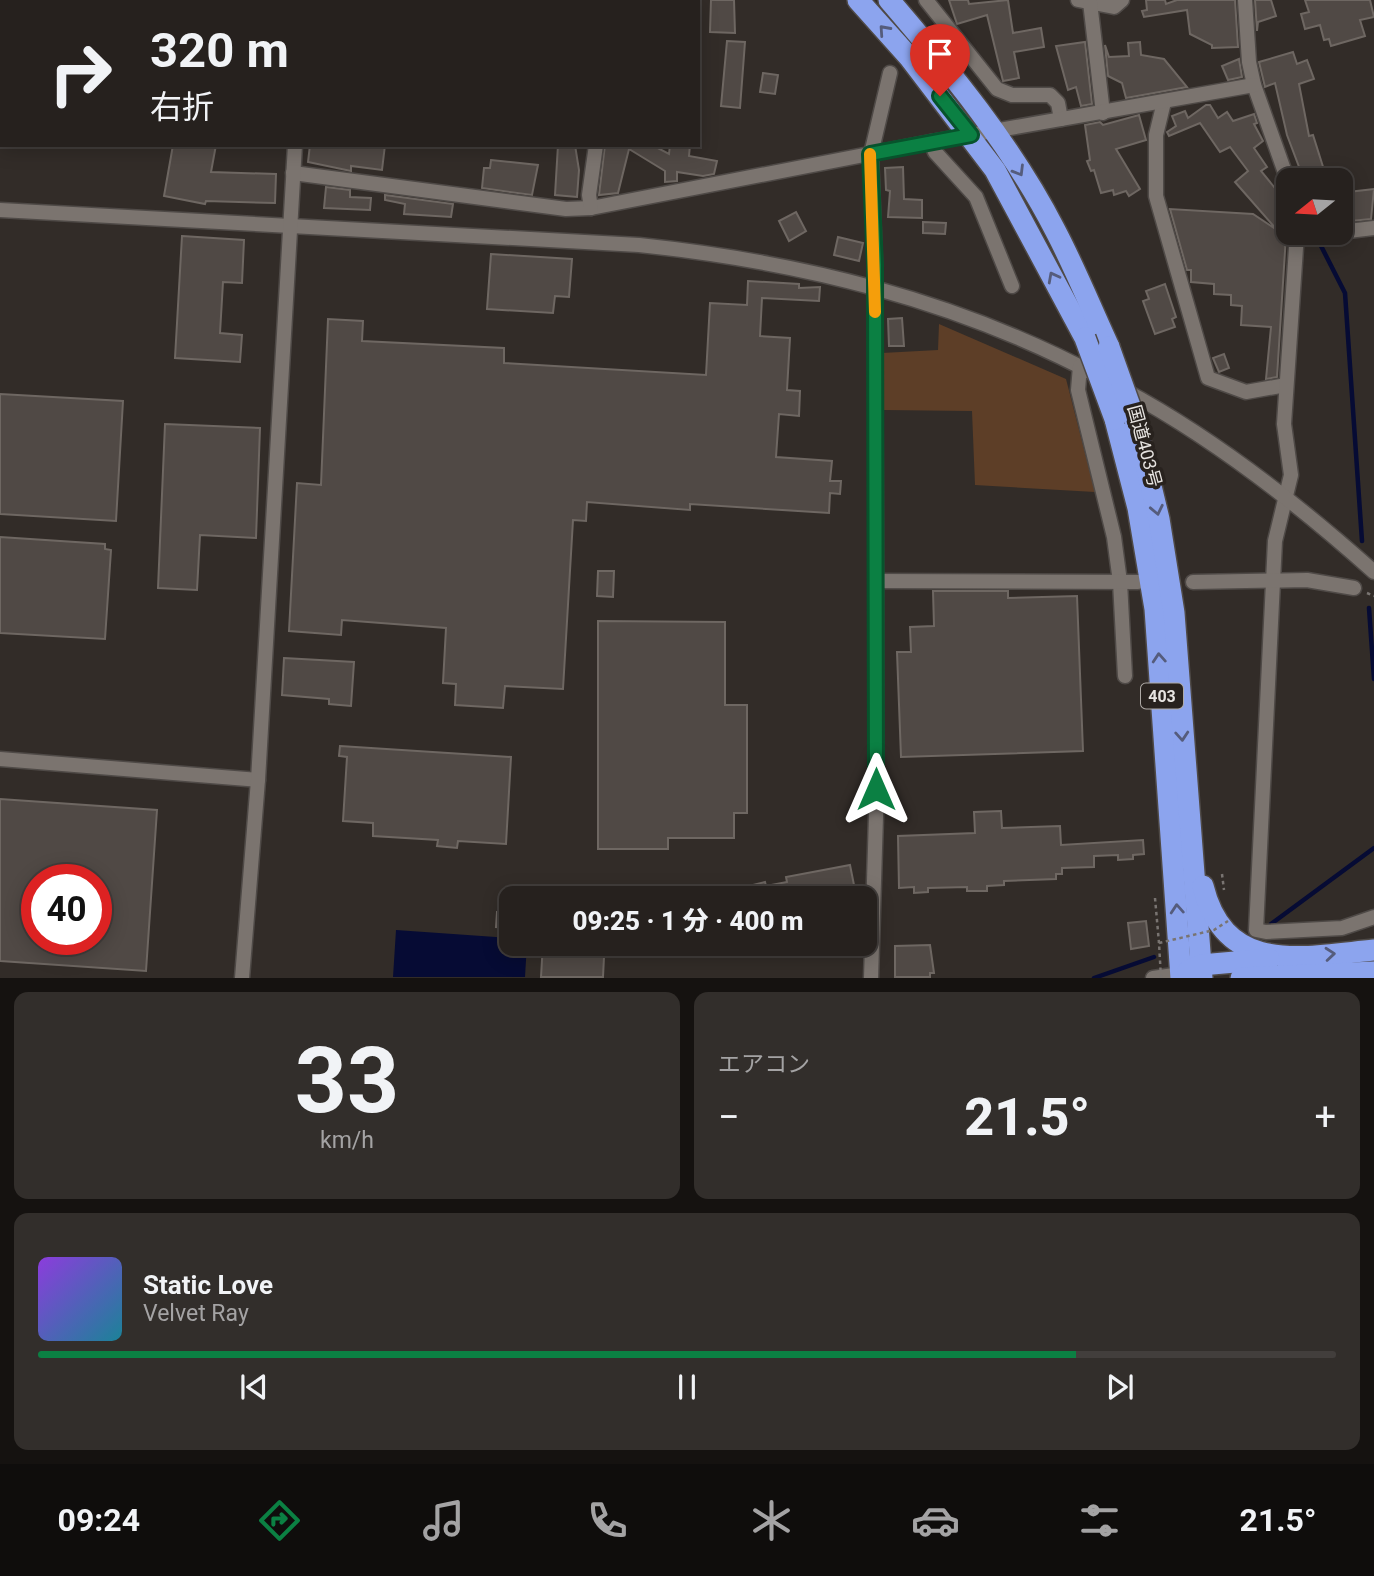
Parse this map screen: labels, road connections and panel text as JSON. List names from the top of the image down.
{
  "streets": {
    "highway": ["国道403号", "403"]
  },
  "north": "left",
  "page": {
    "turn": ["320 m", "右折"],
    "limit": "40",
    "trip": "09:25 · 1 分 · 400 m",
    "tile": [
      ["33", "km/h"],
      "エアコン"
    ],
    "heat": ["−", "21.5°", "+"],
    "song": ["Static Love", "Velvet Ray"],
    "tabs": ["09:24", "21.5°"]
  }
}
